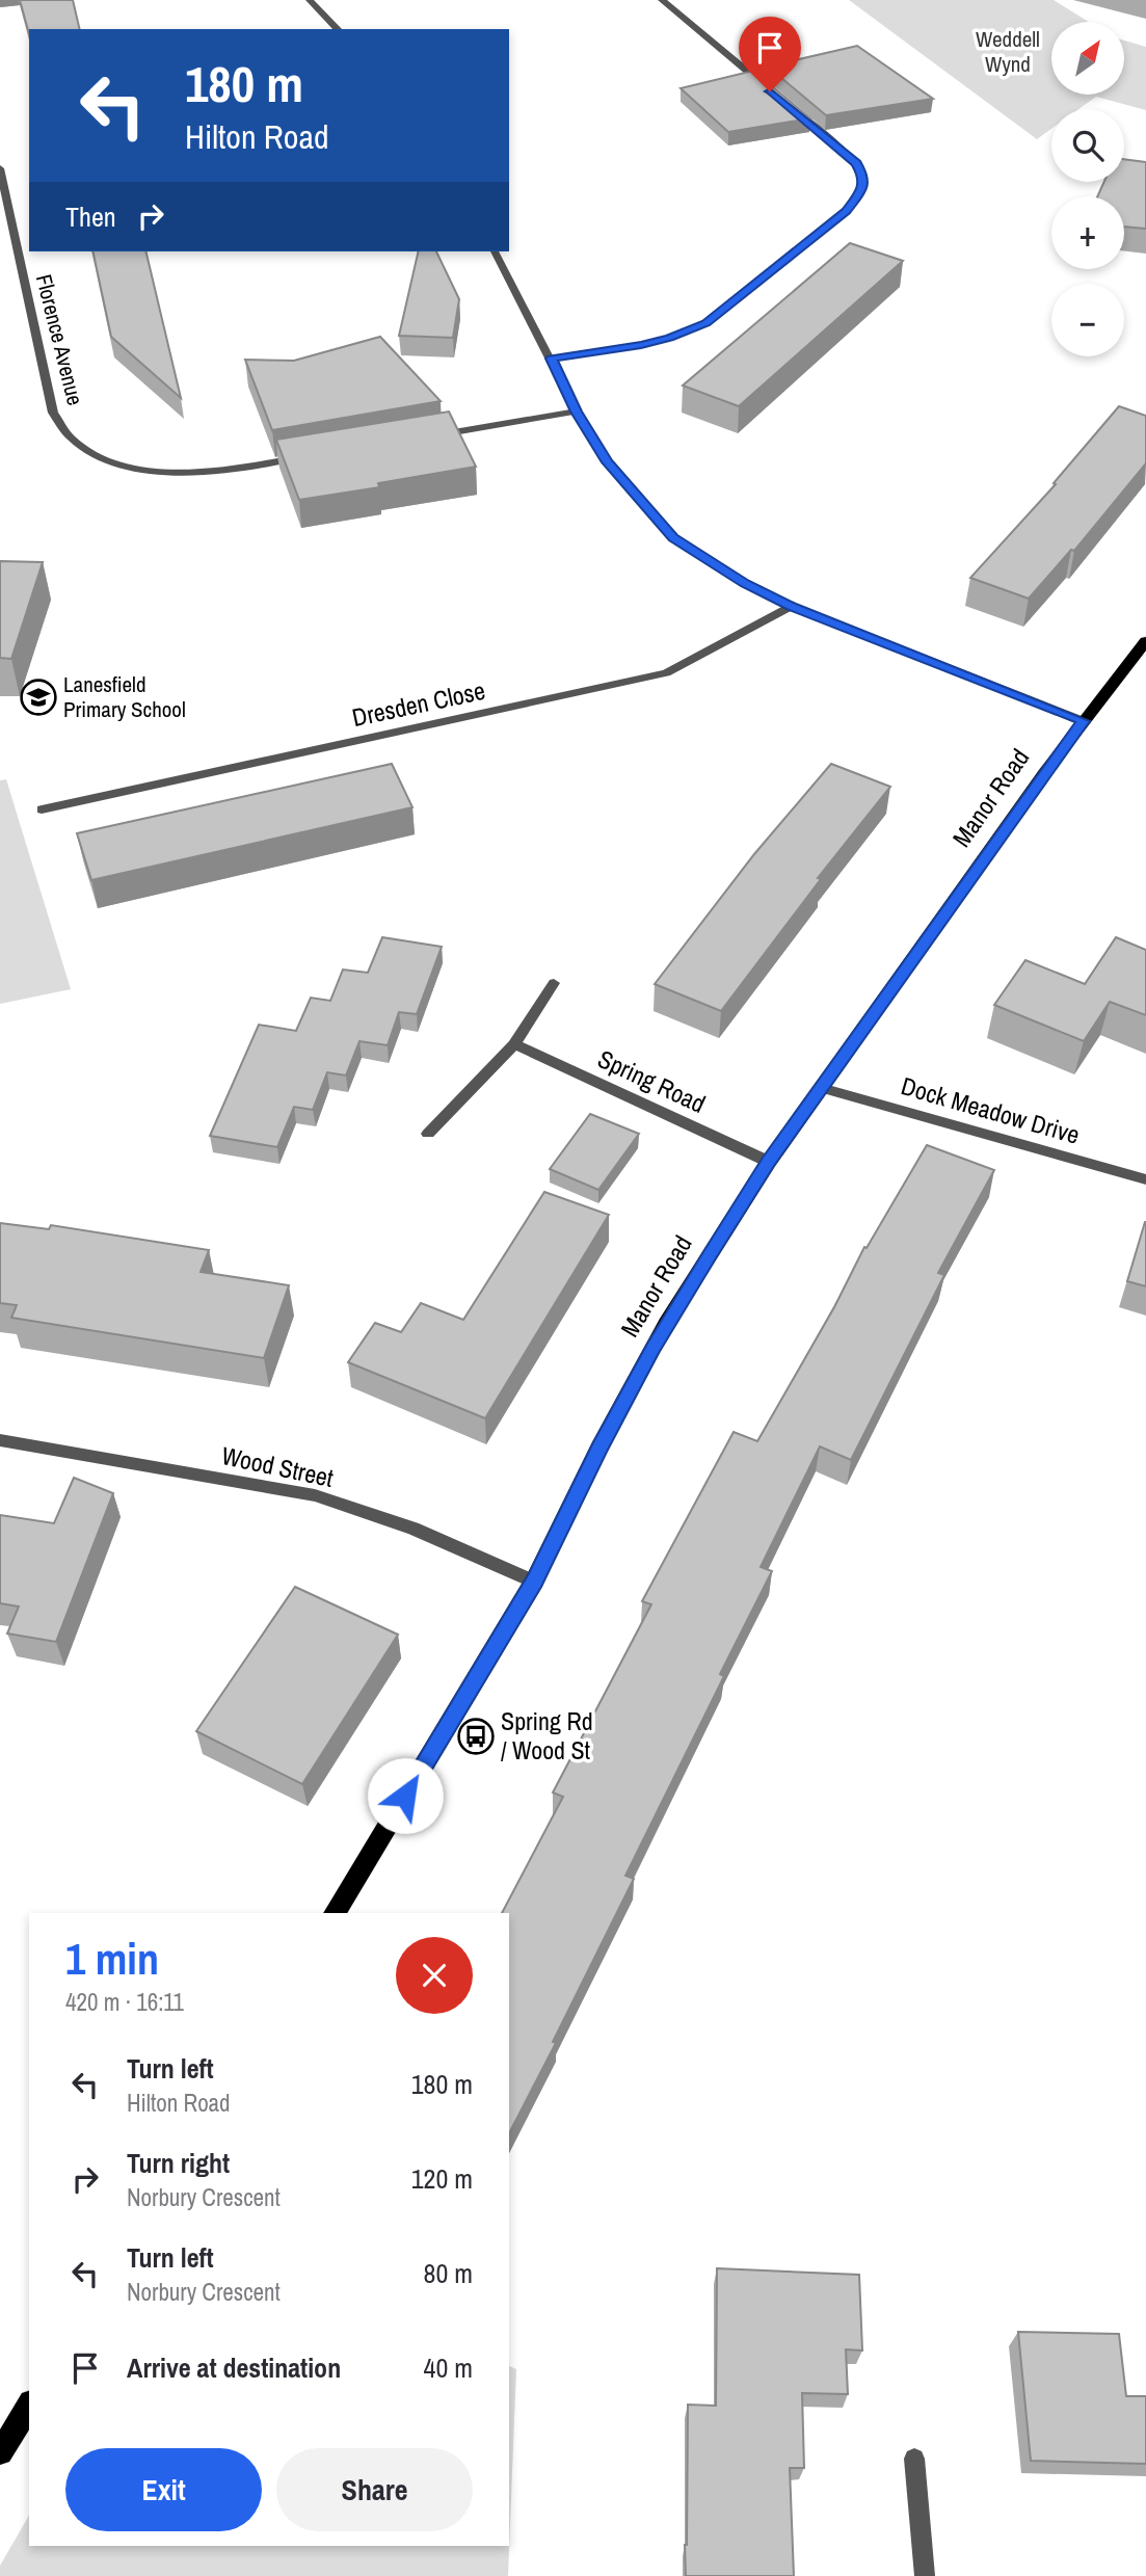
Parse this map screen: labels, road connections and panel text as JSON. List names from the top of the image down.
{
  "streets": {
    "main road": ["Manor Road"],
    "street": [
      "Florence Avenue",
      "Dresden Close",
      "Spring Road",
      "Dock Meadow Drive",
      "Wood Street"
    ]
  },
  "crossings": [
    ["Manor Road", "Spring Road"],
    ["Manor Road", "Dock Meadow Drive"],
    ["Manor Road", "Wood Street"]
  ],
  "parks": ["Weddell Wynd"],
  "places": {
    "school or university": ["Lanesfield Primary School"],
    "bus stop": ["Spring Rd / Wood St"]
  },
  "north": "top right",
  "page": {
    "map_buttons": ["+", "−"],
    "turn": ["180 m", "Hilton Road"],
    "then": "Then",
    "heading": ["1 min", "420 m · 16:11"],
    "list": [
      {
        "name": "Turn left",
        "note": "Hilton Road",
        "value": "180 m"
      },
      {
        "name": "Turn right",
        "note": "Norbury Crescent",
        "value": "120 m"
      },
      {
        "name": "Turn left",
        "note": "Norbury Crescent",
        "value": "80 m"
      },
      {
        "name": "Arrive at destination",
        "value": "40 m"
      }
    ],
    "buttons": ["Exit", "Share"]
  }
}
